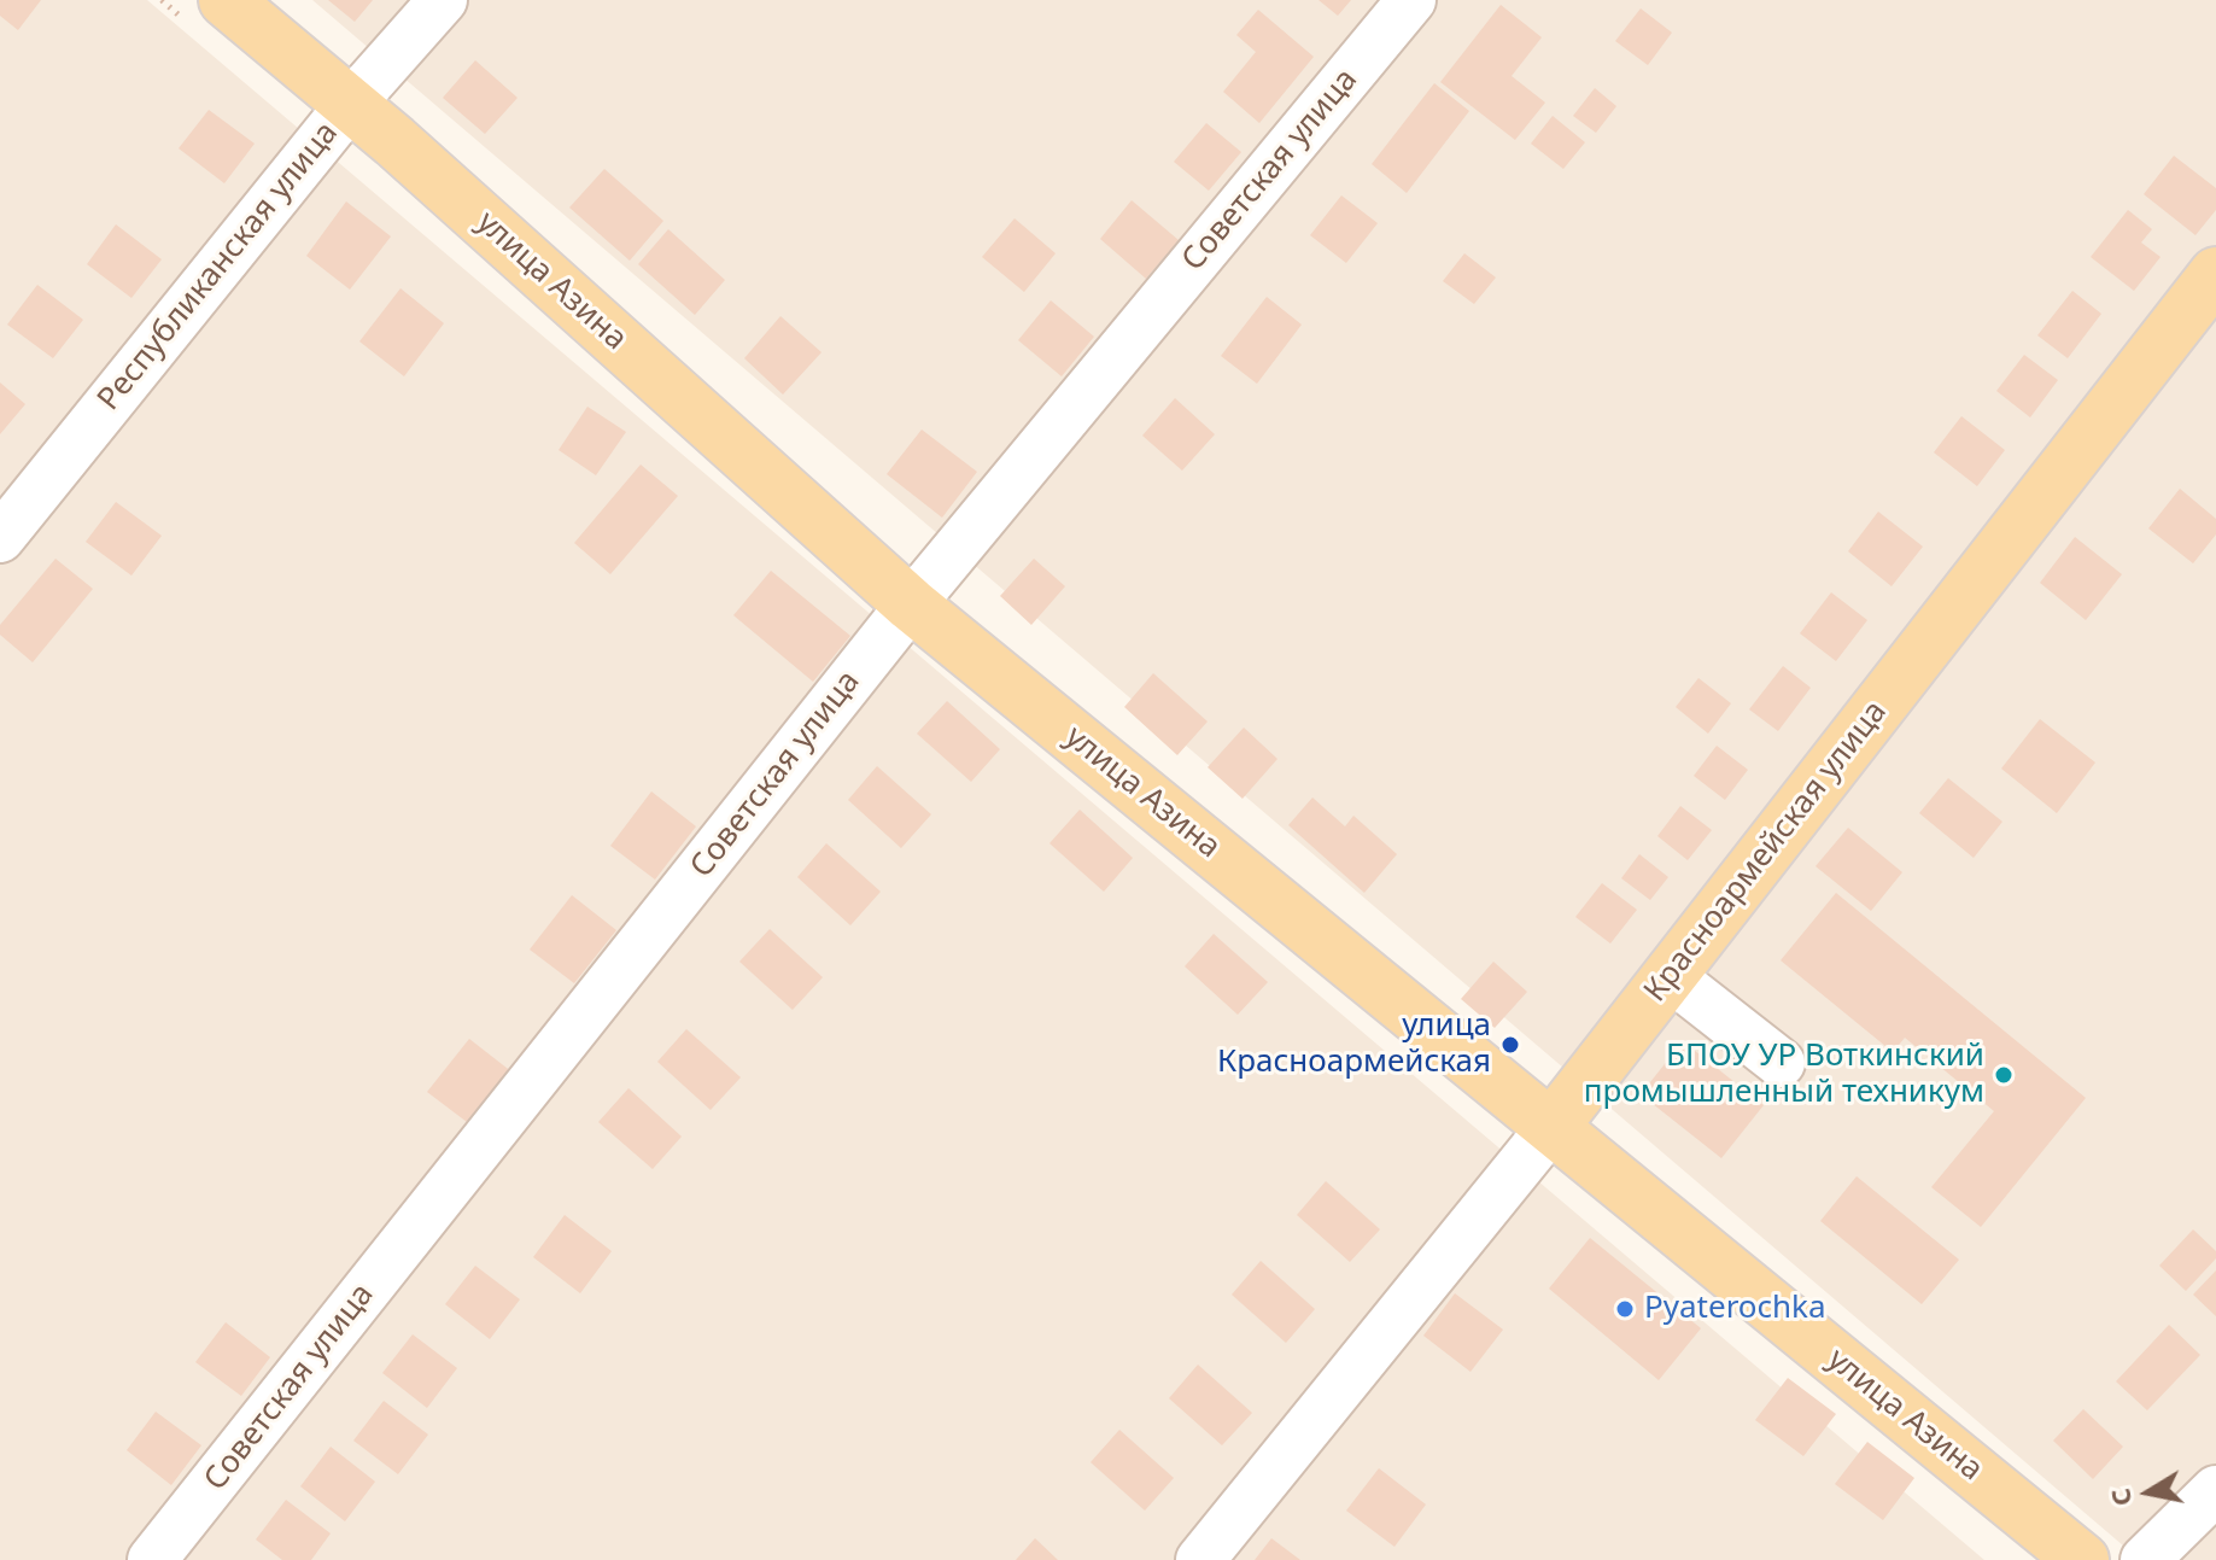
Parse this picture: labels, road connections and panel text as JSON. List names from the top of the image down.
{
  "streets": {
    "main road": ["улица Азина", "Красноармейская улица"],
    "street": ["Советская улица", "Республиканская улица"]
  },
  "crossings": [
    ["Советская улица", "улица Азина"],
    ["Республиканская улица", "улица Азина"],
    ["улица Азина", "Красноармейская улица"]
  ],
  "places": ["улица Красноармейская", "БПОУ УР Воткинский промышленный техникум", "Pyaterochka"],
  "north": "left"
}
